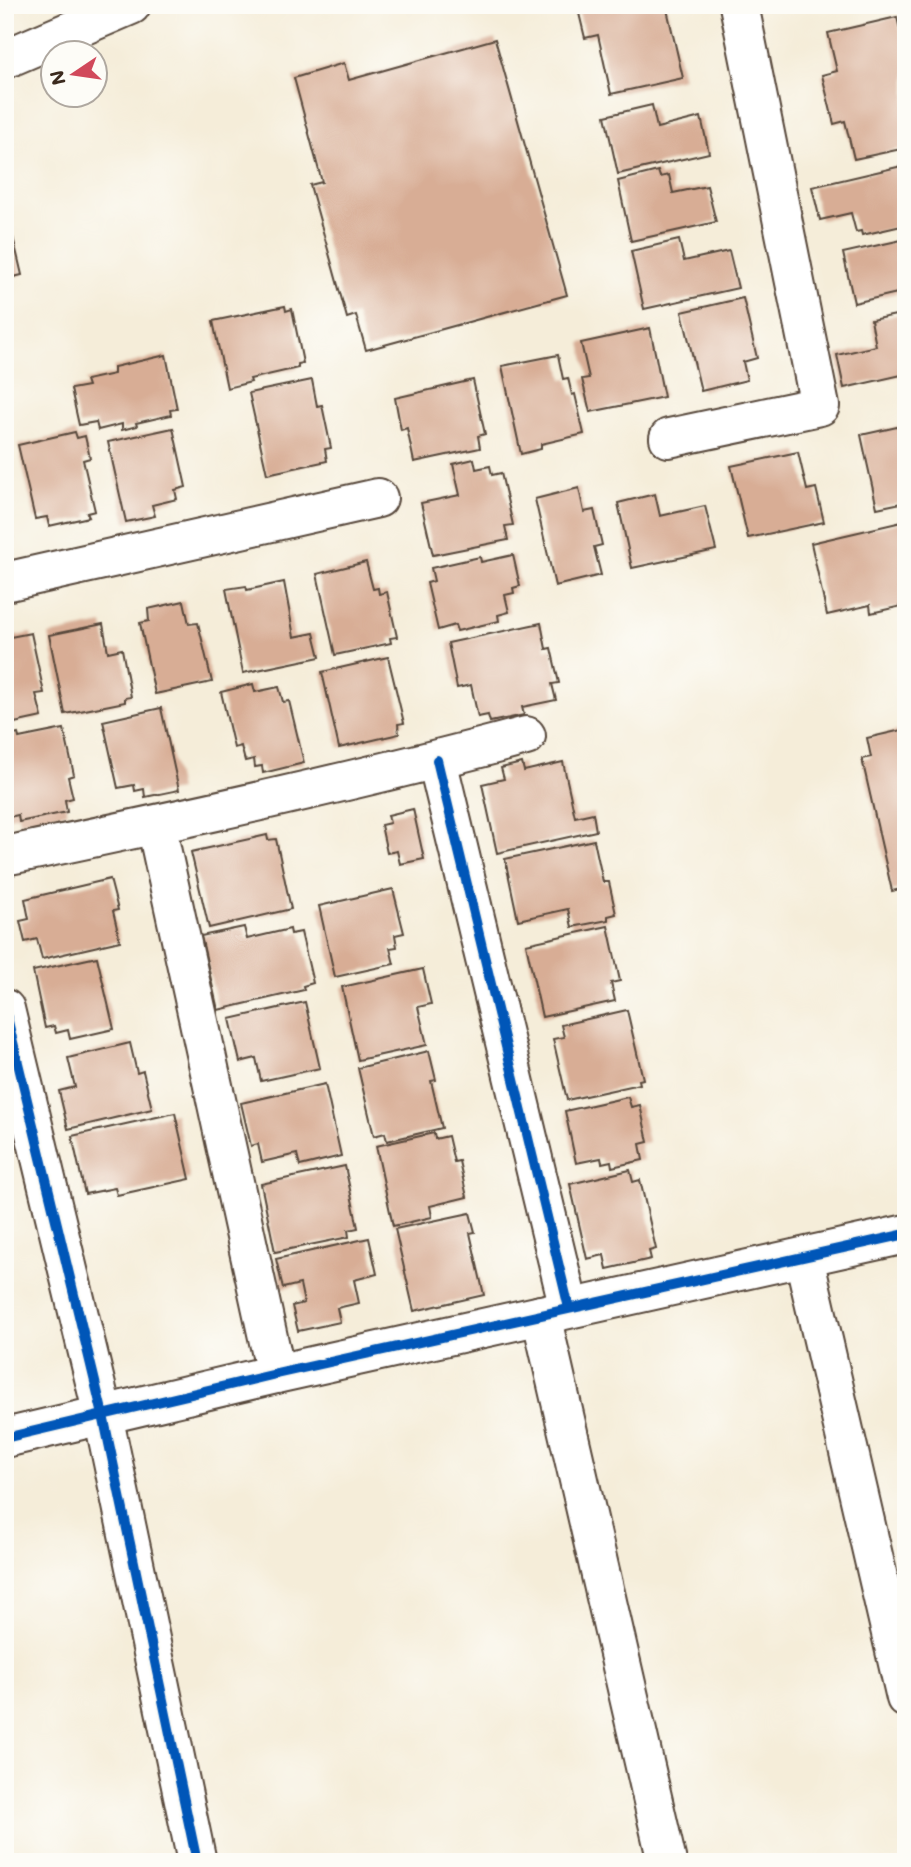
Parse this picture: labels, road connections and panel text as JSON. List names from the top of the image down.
{
  "north": "left"
}
